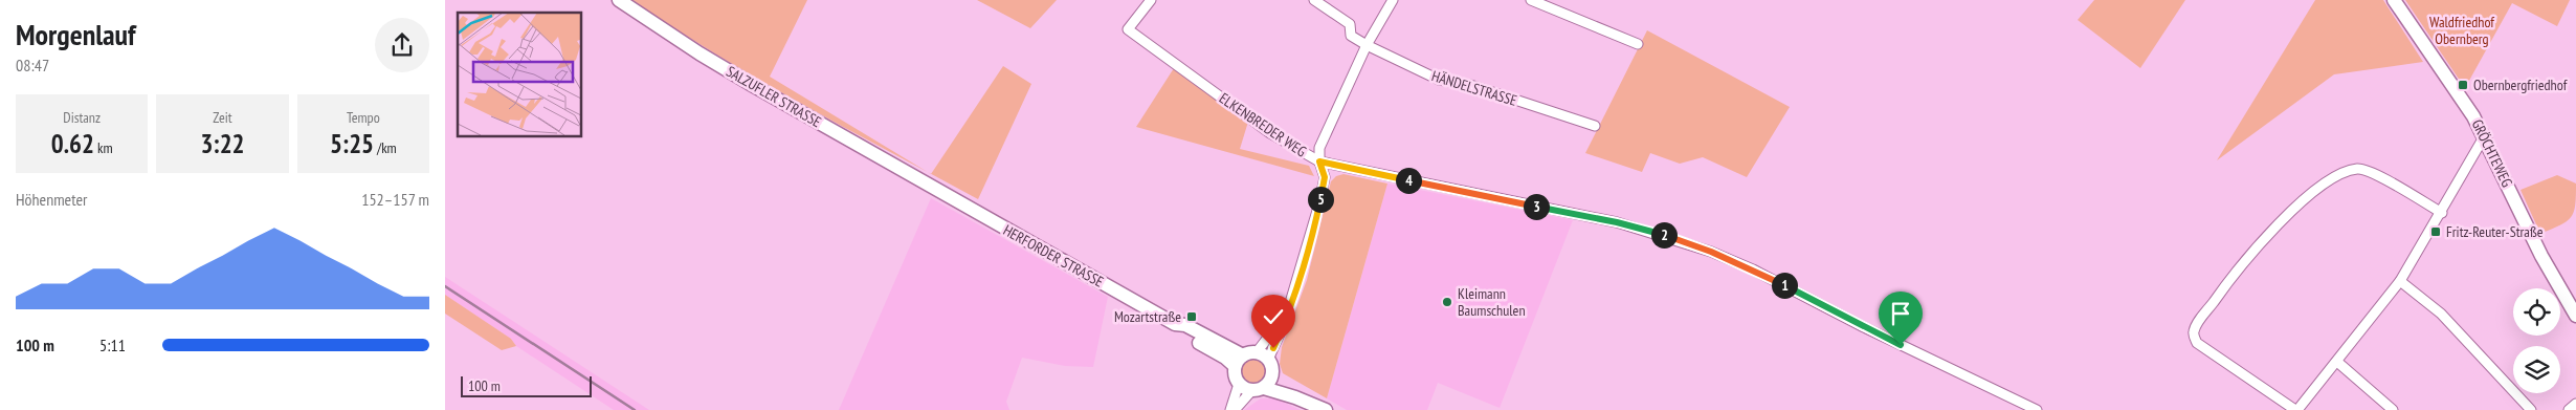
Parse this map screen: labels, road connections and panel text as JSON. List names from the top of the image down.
{
  "streets": {
    "main road": ["SALZUFLER STRASSE", "GRÖCHTEWEG", "HERFORDER STRASSE"],
    "street": ["HÄNDELSTRASSE", "ELKENBREDER WEG"]
  },
  "crossings": [
    ["SALZUFLER STRASSE", "HERFORDER STRASSE"]
  ],
  "parks": ["Waldfriedhof Obernberg"],
  "places": {
    "transit": ["Obernbergfriedhof", "Fritz-Reuter-Straße", "Mozartstraße"],
    "other": ["Kleimann Baumschulen"]
  },
  "scale_bar": "100 m",
  "page": {
    "heading": ["Morgenlauf", "08:47"],
    "stats": [
      ["Distanz", "0.62 km"],
      ["Zeit", "3:22"],
      ["Tempo", "5:25 /km"]
    ],
    "pins": [
      "4",
      "5",
      "3",
      "2",
      "1"
    ],
    "chart": ["Höhenmeter", "152–157 m"],
    "list": [
      {
        "name": "100 m",
        "note": "5:11"
      }
    ],
    "scale": "100 m"
  }
}
